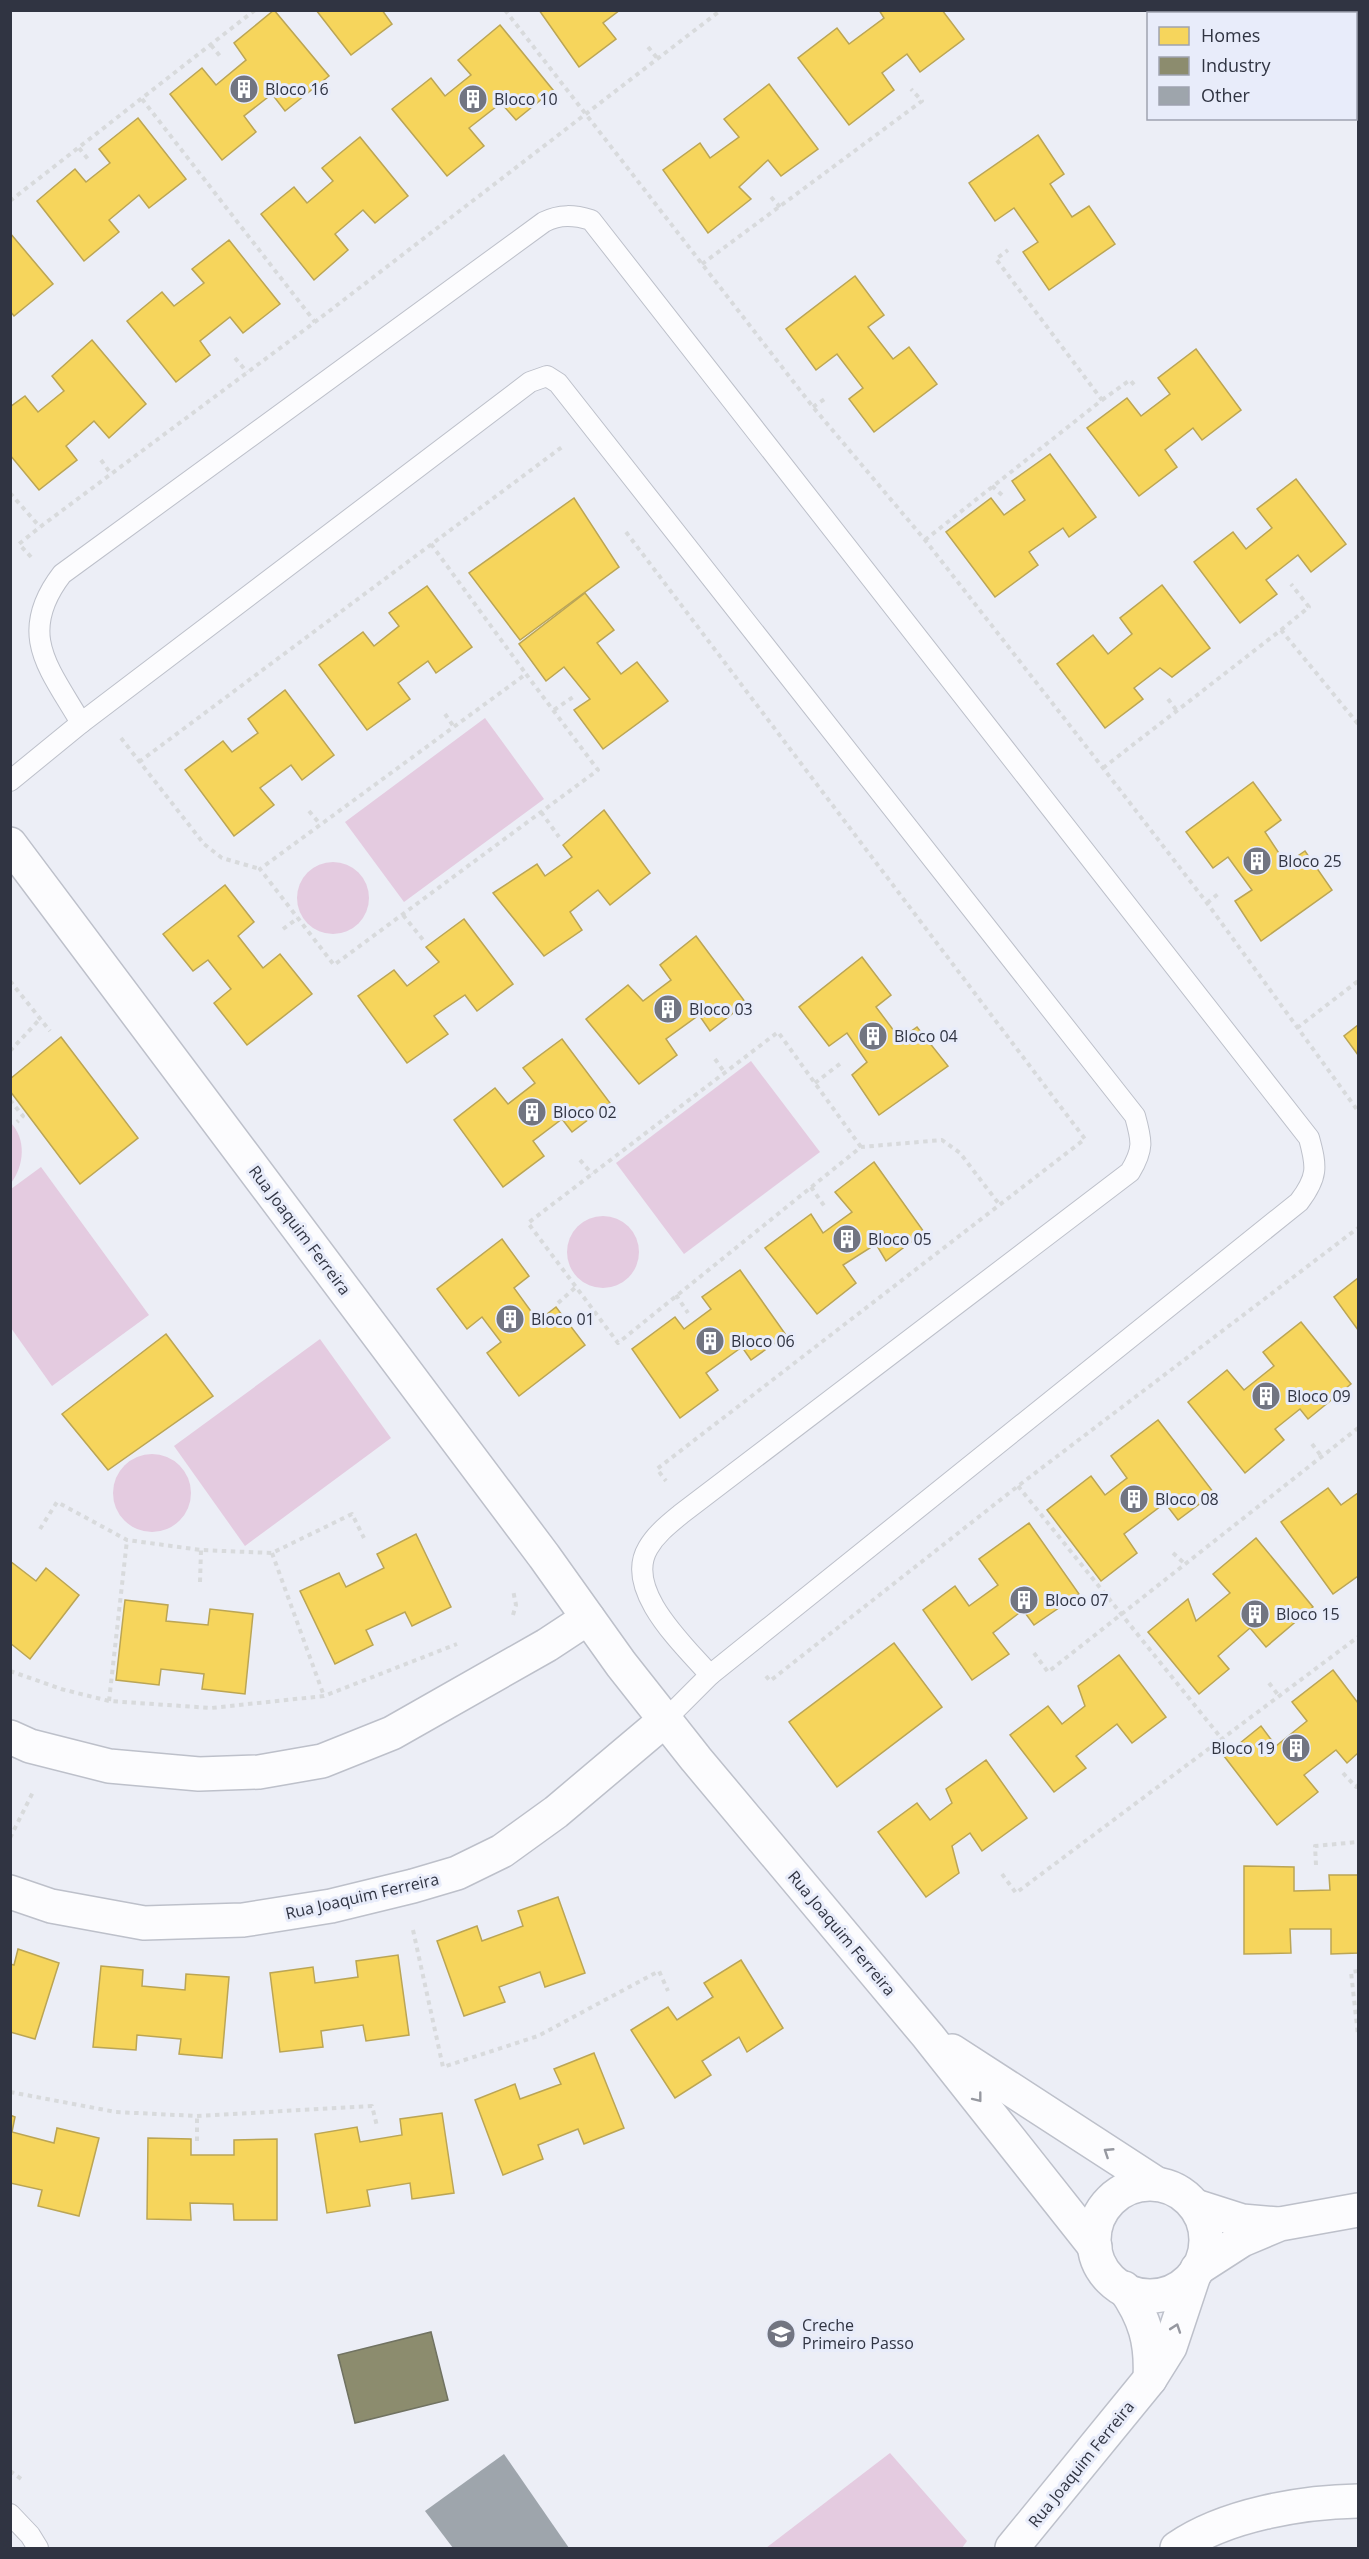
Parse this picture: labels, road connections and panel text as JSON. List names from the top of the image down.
{
  "streets": {
    "street": ["Rua Joaquim Ferreira"]
  },
  "places": {
    "building": [
      "Bloco 16",
      "Bloco 10",
      "Bloco 25",
      "Bloco 03",
      "Bloco 04",
      "Bloco 02",
      "Bloco 05",
      "Bloco 01",
      "Bloco 06",
      "Bloco 09",
      "Bloco 08",
      "Bloco 07",
      "Bloco 15",
      "Bloco 19"
    ],
    "school or university": ["Creche Primeiro Passo"]
  },
  "legend": ["Homes", "Industry", "Other"]
}
